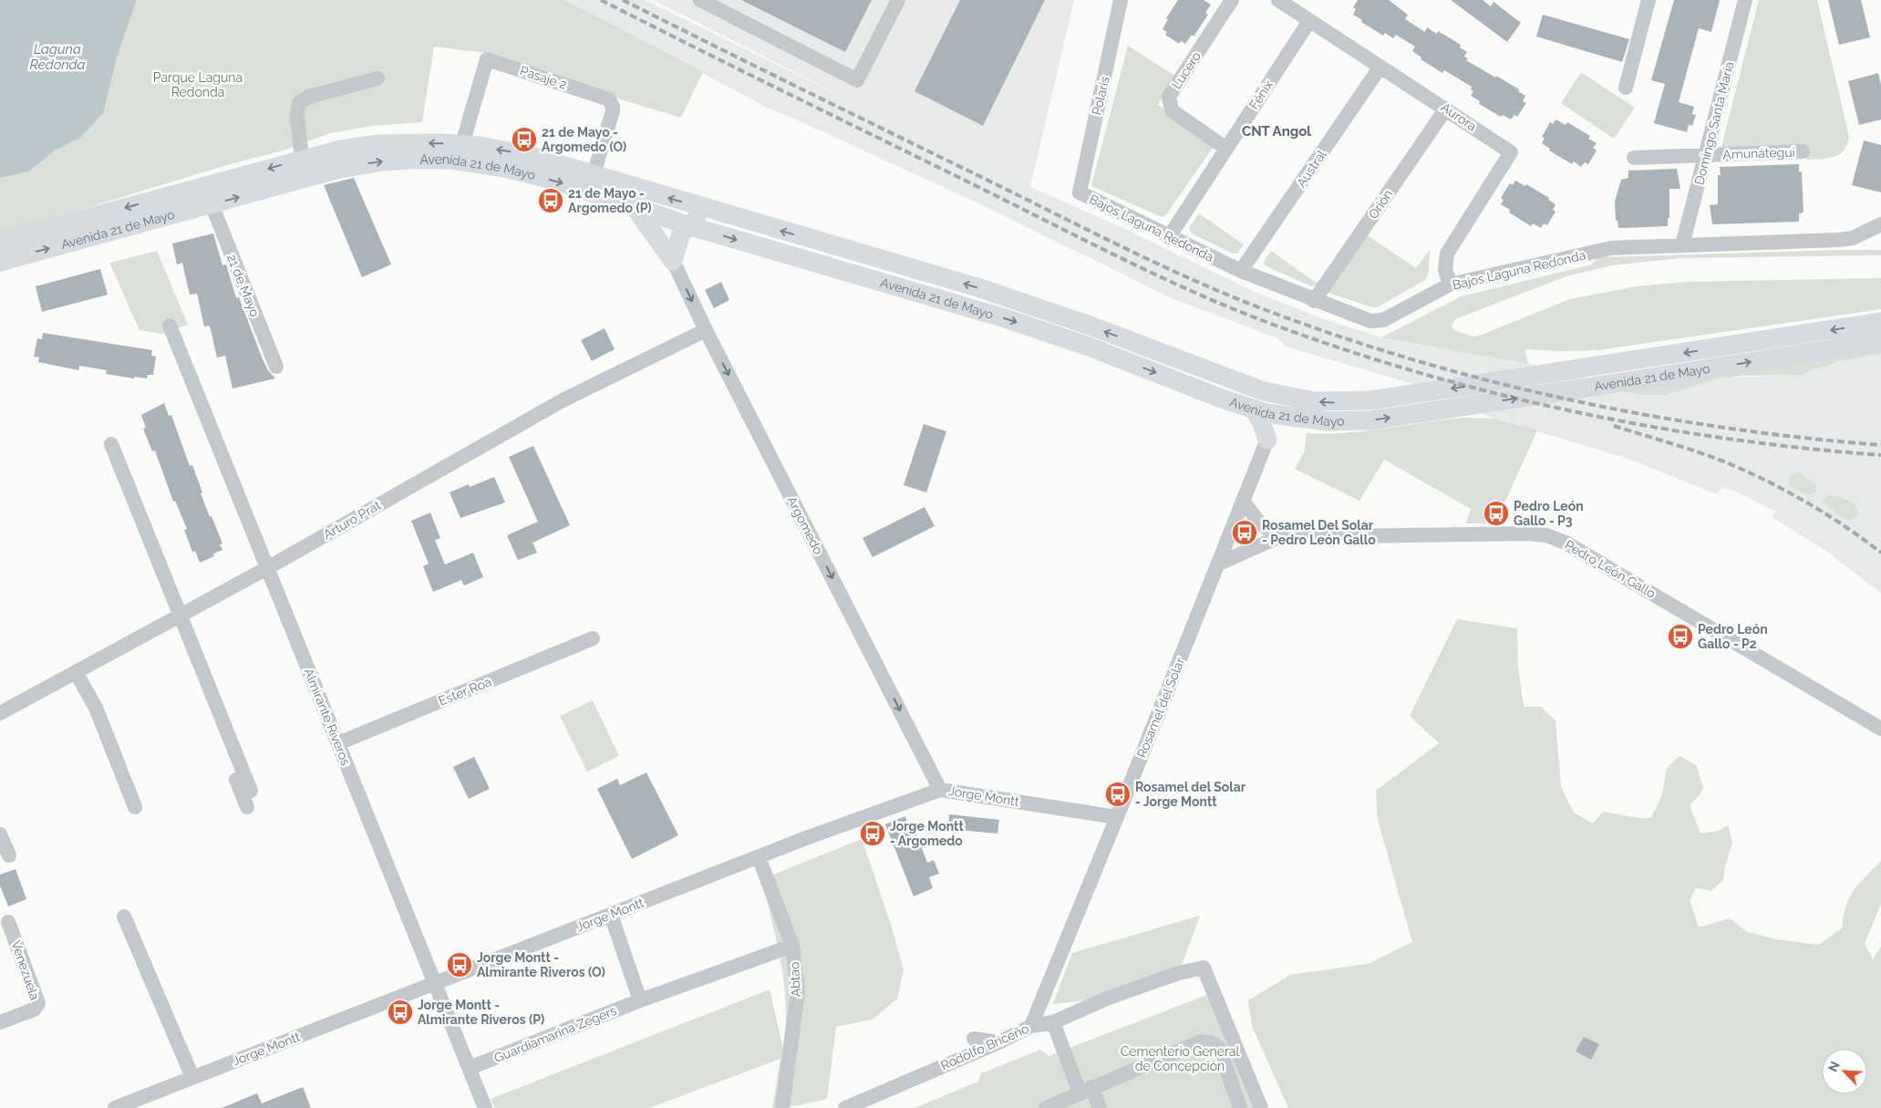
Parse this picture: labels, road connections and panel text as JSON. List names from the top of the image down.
{
  "streets": {
    "main road": ["Avenida 21 de Mayo"],
    "street": [
      "Lucero",
      "Pasaje 2",
      "Fénix",
      "Polaris",
      "Aurora",
      "Domingo Santa María",
      "Amunátegui",
      "Austral",
      "Orión",
      "Bajos Laguna Redonda",
      "21 de Mayo",
      "Arturo Prat",
      "Argomedo",
      "Pedro León Gallo",
      "Ester Roa",
      "Rosamel del Solar",
      "Almirante Riveros",
      "Jorge Montt",
      "Venezuela",
      "Abtao",
      "Guardiamarina Zegers",
      "Rodolfo Briceño"
    ]
  },
  "crossings": [
    ["Lucero", "Fénix"],
    ["Pasaje 2", "Avenida 21 de Mayo"],
    ["Fénix", "Aurora"],
    ["Fénix", "Bajos Laguna Redonda"],
    ["Polaris", "Bajos Laguna Redonda"],
    ["Aurora", "Austral"],
    ["Aurora", "Orión"],
    ["Aurora", "Bajos Laguna Redonda"],
    ["Domingo Santa María", "Amunátegui"],
    ["Domingo Santa María", "Bajos Laguna Redonda"],
    ["Avenida 21 de Mayo", "21 de Mayo"],
    ["Austral", "Bajos Laguna Redonda"],
    ["Orión", "Bajos Laguna Redonda"],
    ["Arturo Prat", "Argomedo"],
    ["Arturo Prat", "Almirante Riveros"],
    ["Argomedo", "Jorge Montt"],
    ["Pedro León Gallo", "Rosamel del Solar"],
    ["Ester Roa", "Almirante Riveros"],
    ["Rosamel del Solar", "Jorge Montt"],
    ["Rosamel del Solar", "Rodolfo Briceño"],
    ["Almirante Riveros", "Jorge Montt"],
    ["Almirante Riveros", "Guardiamarina Zegers"],
    ["Jorge Montt", "Abtao"],
    ["Abtao", "Guardiamarina Zegers"]
  ],
  "one_way": ["Argomedo"],
  "districts": ["CNT Angol"],
  "water": ["Laguna Redonda"],
  "parks": ["Parque Laguna Redonda", "Cementerio General de Concepción"],
  "places": {
    "bus stop": [
      "21 de Mayo - Argomedo (O)",
      "21 de Mayo - Argomedo (P)",
      "Pedro León Gallo - P3",
      "Rosamel Del Solar - Pedro León Gallo",
      "Pedro León Gallo - P2",
      "Rosamel del Solar - Jorge Montt",
      "Jorge Montt - Argomedo",
      "Jorge Montt - Almirante Riveros (O)",
      "Jorge Montt - Almirante Riveros (P)"
    ]
  },
  "north": "top left"
}
